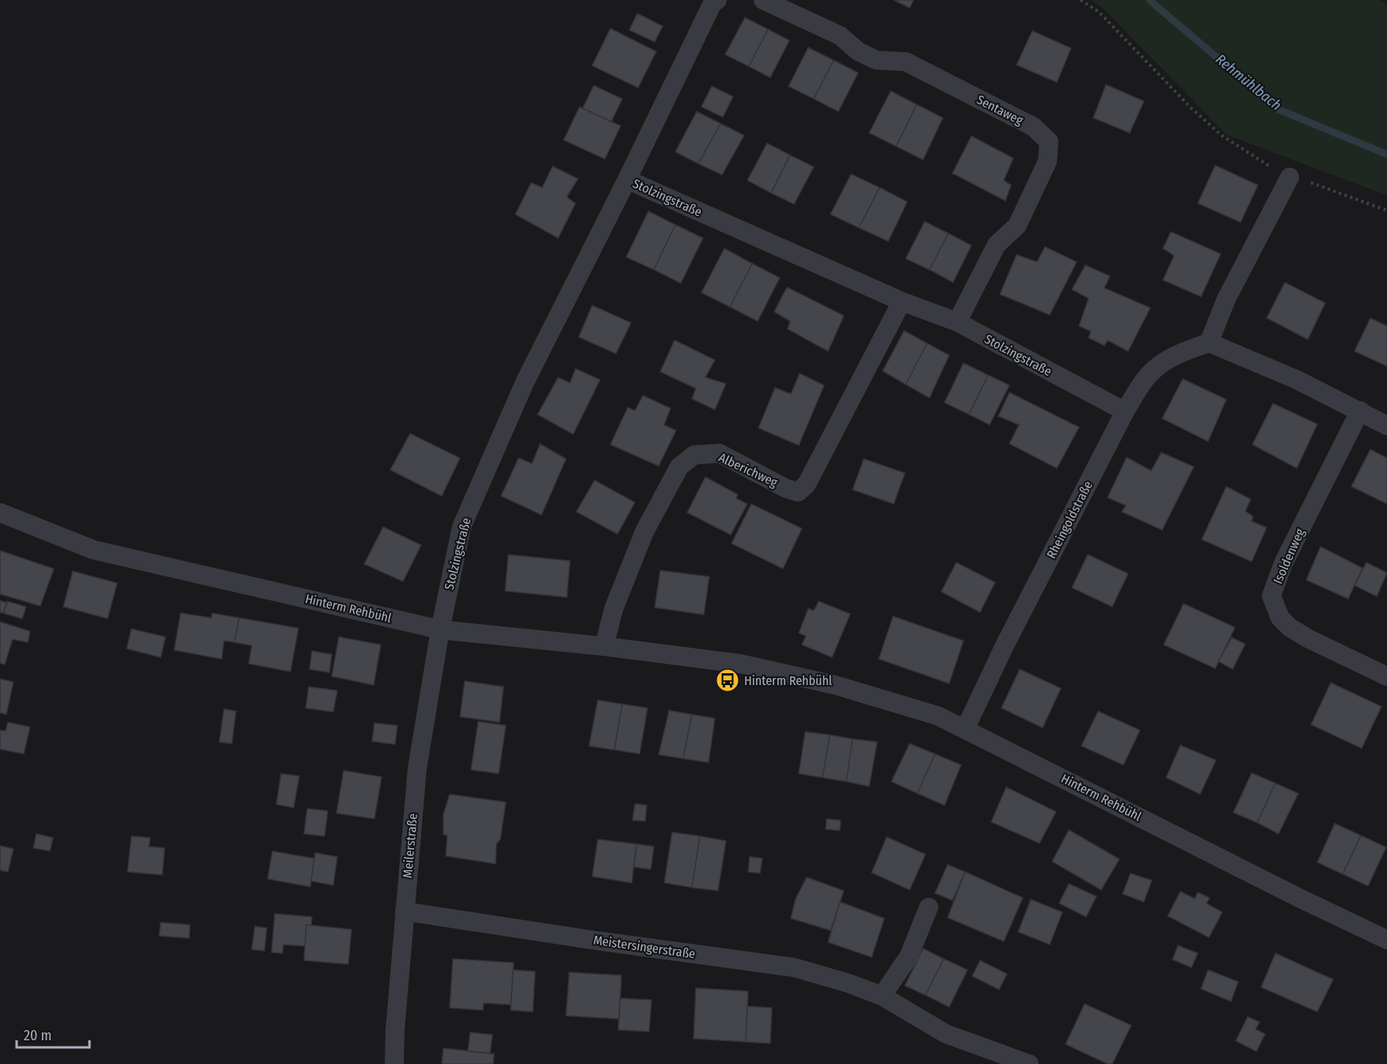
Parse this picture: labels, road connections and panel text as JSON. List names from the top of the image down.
{
  "streets": {
    "street": [
      "Sentaweg",
      "Stolzingstraße",
      "Alberichweg",
      "Rheingoldstraße",
      "Isoldenweg",
      "Hinterm Rehbühl",
      "Meilerstraße",
      "Meistersingerstraße"
    ]
  },
  "crossings": [
    ["Sentaweg", "Stolzingstraße"],
    ["Stolzingstraße", "Alberichweg"],
    ["Stolzingstraße", "Rheingoldstraße"],
    ["Stolzingstraße", "Hinterm Rehbühl"],
    ["Stolzingstraße", "Meilerstraße"],
    ["Alberichweg", "Hinterm Rehbühl"],
    ["Rheingoldstraße", "Hinterm Rehbühl"],
    ["Hinterm Rehbühl", "Meilerstraße"],
    ["Meilerstraße", "Meistersingerstraße"]
  ],
  "water": ["Rehmühlbach"],
  "places": {
    "bus stop": ["Hinterm Rehbühl"]
  },
  "scale_bar": "20 m"
}
